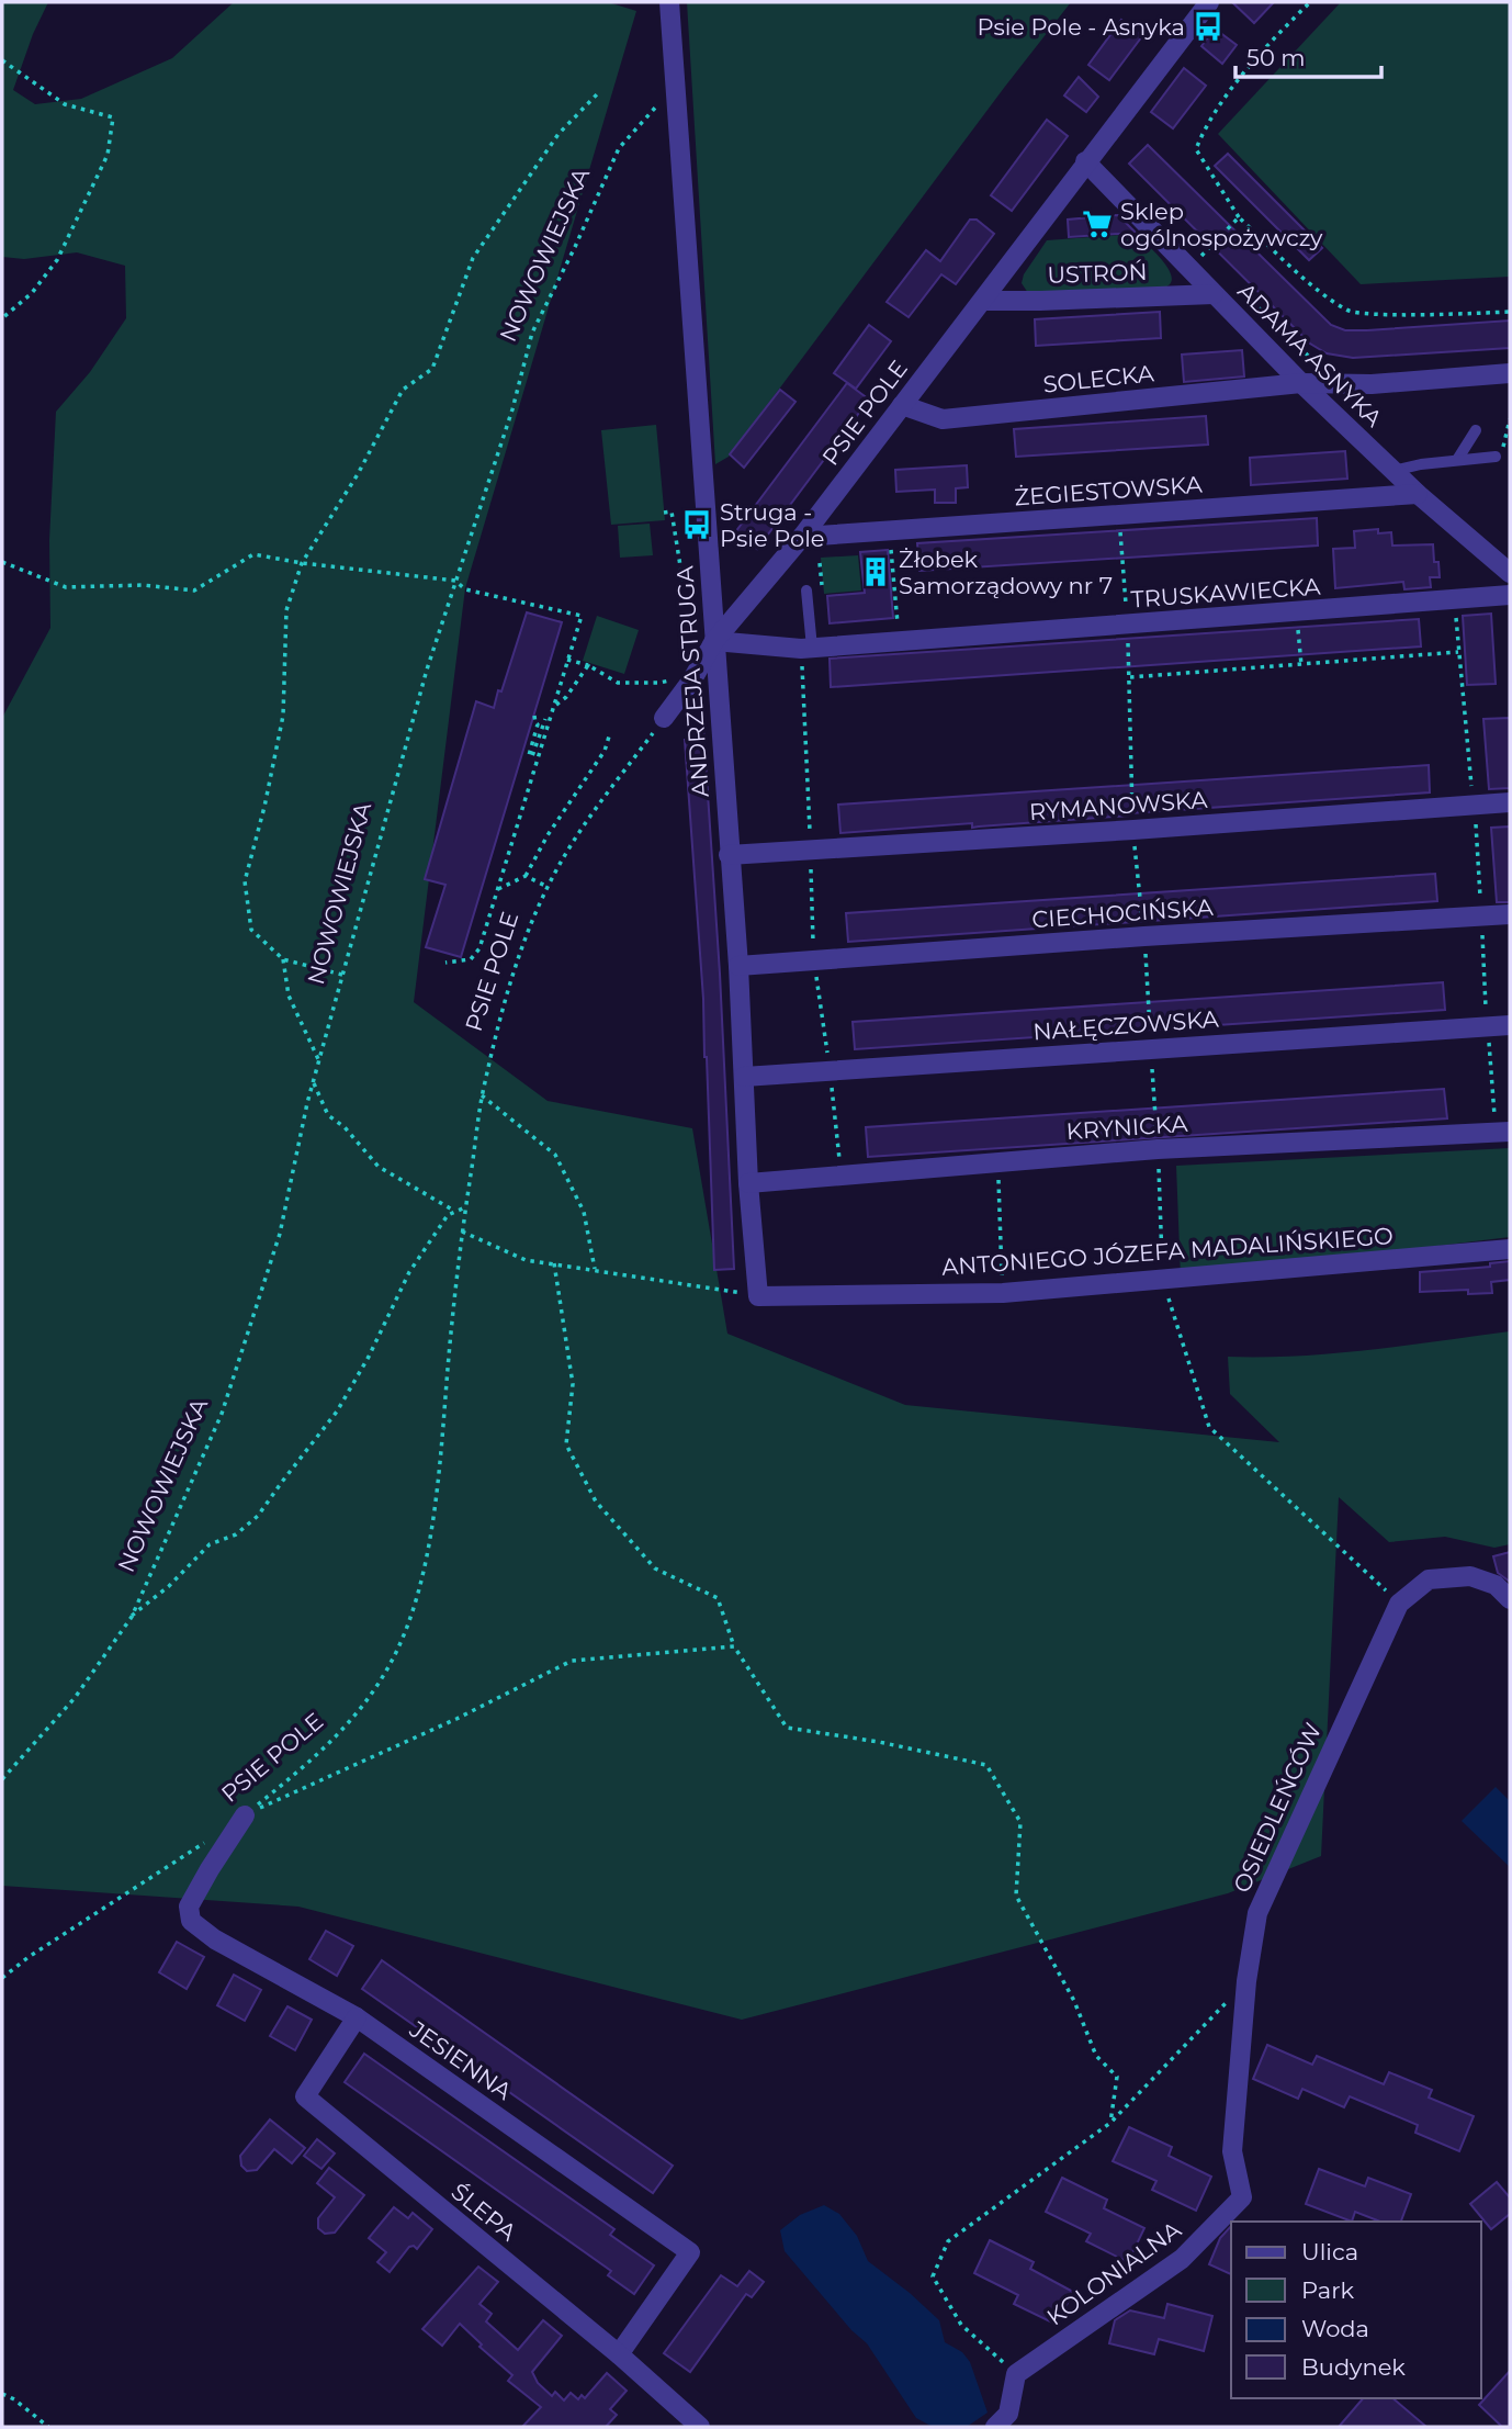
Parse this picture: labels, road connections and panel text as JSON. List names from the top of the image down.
{
  "streets": {
    "street": [
      "USTROŃ",
      "ADAMA ASNYKA",
      "SOLECKA",
      "PSIE POLE",
      "ŻEGIESTOWSKA",
      "TRUSKAWIECKA",
      "ANDRZEJA STRUGA",
      "RYMANOWSKA",
      "CIECHOCIŃSKA",
      "NAŁĘCZOWSKA",
      "KRYNICKA",
      "ANTONIEGO JÓZEFA MADALIŃSKIEGO",
      "OSIEDLEŃCÓW",
      "JESIENNA",
      "ŚLEPA",
      "KOLONIALNA"
    ],
    "path": ["NOWOWIEJSKA"]
  },
  "crossings": [
    ["NOWOWIEJSKA", "ANDRZEJA STRUGA"],
    ["USTROŃ", "ADAMA ASNYKA"],
    ["USTROŃ", "PSIE POLE"],
    ["ADAMA ASNYKA", "SOLECKA"],
    ["ADAMA ASNYKA", "PSIE POLE"],
    ["ADAMA ASNYKA", "ŻEGIESTOWSKA"],
    ["SOLECKA", "PSIE POLE"],
    ["PSIE POLE", "ŻEGIESTOWSKA"],
    ["PSIE POLE", "TRUSKAWIECKA"],
    ["PSIE POLE", "ANDRZEJA STRUGA"],
    ["PSIE POLE", "JESIENNA"],
    ["TRUSKAWIECKA", "ANDRZEJA STRUGA"],
    ["ANDRZEJA STRUGA", "RYMANOWSKA"],
    ["ANDRZEJA STRUGA", "CIECHOCIŃSKA"],
    ["ANDRZEJA STRUGA", "NAŁĘCZOWSKA"],
    ["ANDRZEJA STRUGA", "KRYNICKA"],
    ["OSIEDLEŃCÓW", "KOLONIALNA"],
    ["JESIENNA", "ŚLEPA"]
  ],
  "places": {
    "bus stop": ["Psie Pole - Asnyka", "Struga - Psie Pole"],
    "supermarket": ["Sklep ogólnospożywczy"],
    "building": ["Żłobek Samorządowy nr 7"]
  },
  "legend": [
    "Ulica",
    "Park",
    "Woda",
    "Budynek"
  ],
  "scale_bar": "50 m"
}
